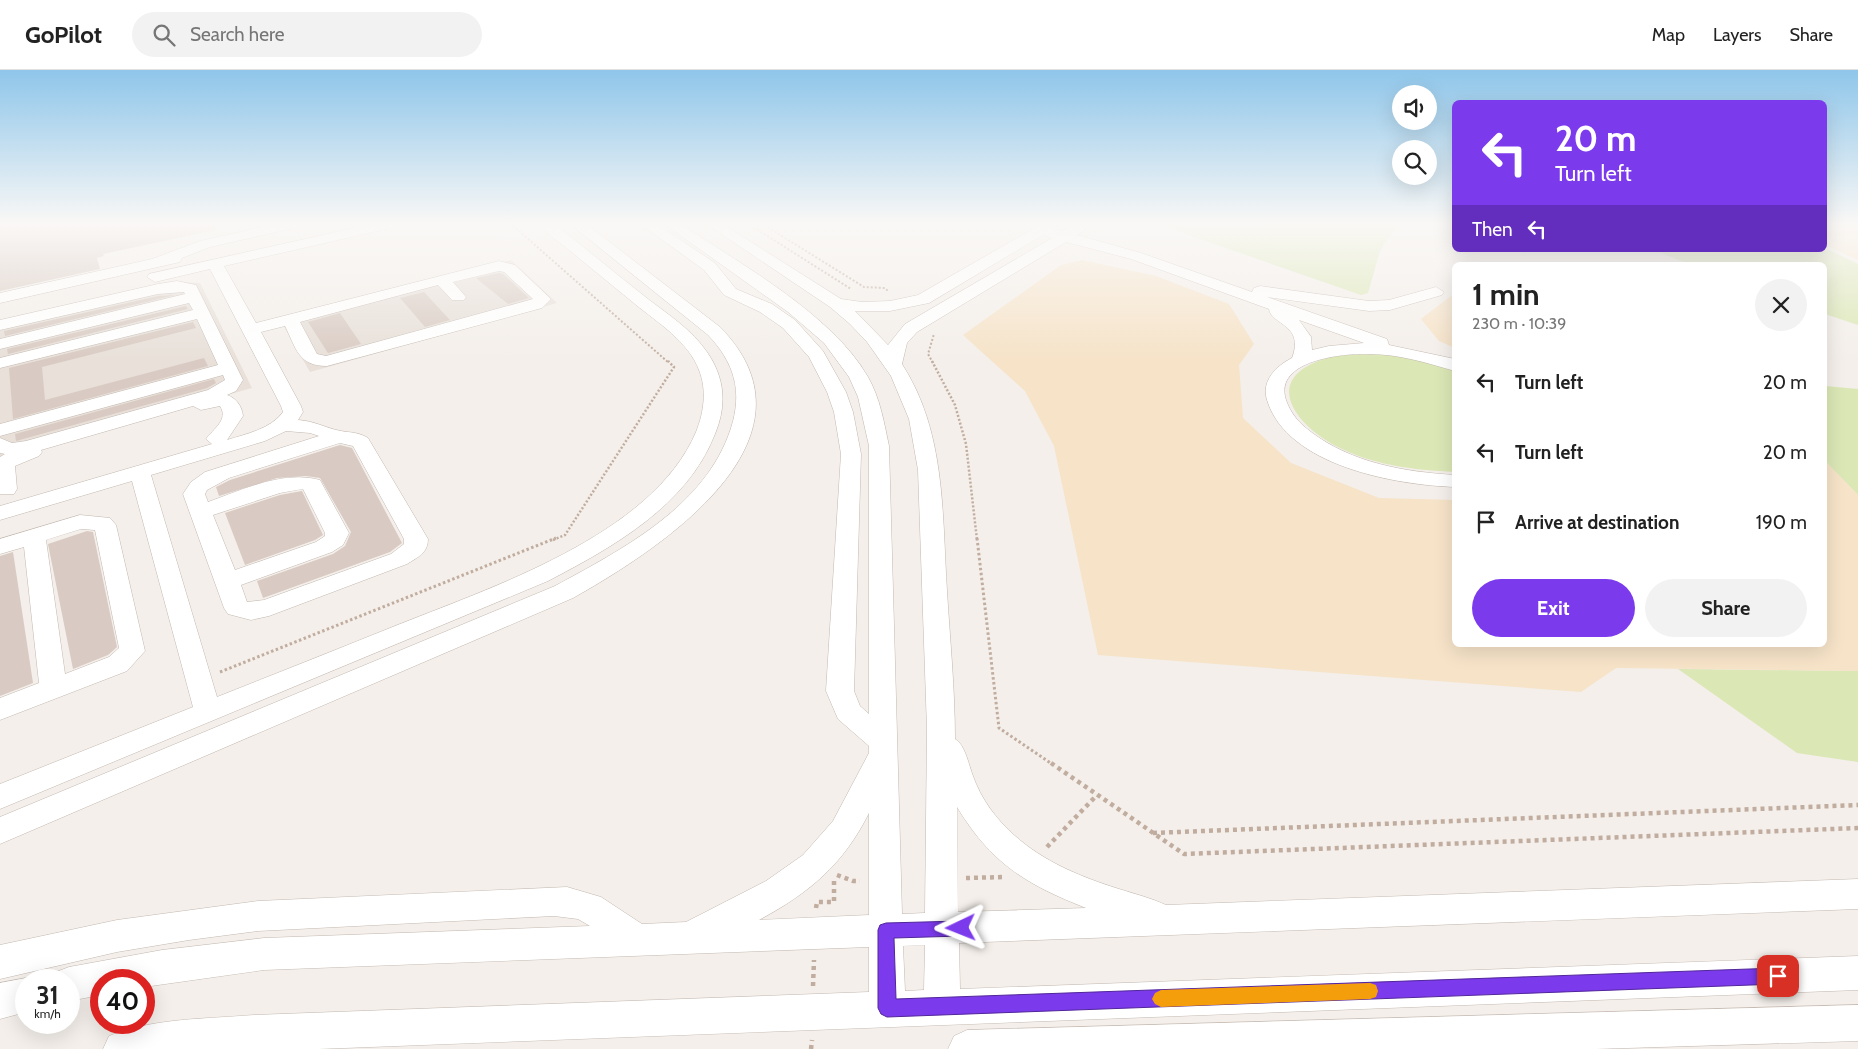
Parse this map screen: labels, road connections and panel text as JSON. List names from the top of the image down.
{
  "page": {
    "header": "GoPilot",
    "search": "Search here",
    "nav": ["Map", "Layers", "Share"],
    "turn": ["20 m", "Turn left"],
    "then": "Then",
    "heading": ["1 min", "230 m · 10:39"],
    "list": [
      {
        "name": "Turn left",
        "value": "20 m"
      },
      {
        "name": "Turn left",
        "value": "20 m"
      },
      {
        "name": "Arrive at destination",
        "value": "190 m"
      }
    ],
    "buttons": ["Exit", "Share"],
    "speed": "31 km/h",
    "limit": "40"
  }
}
